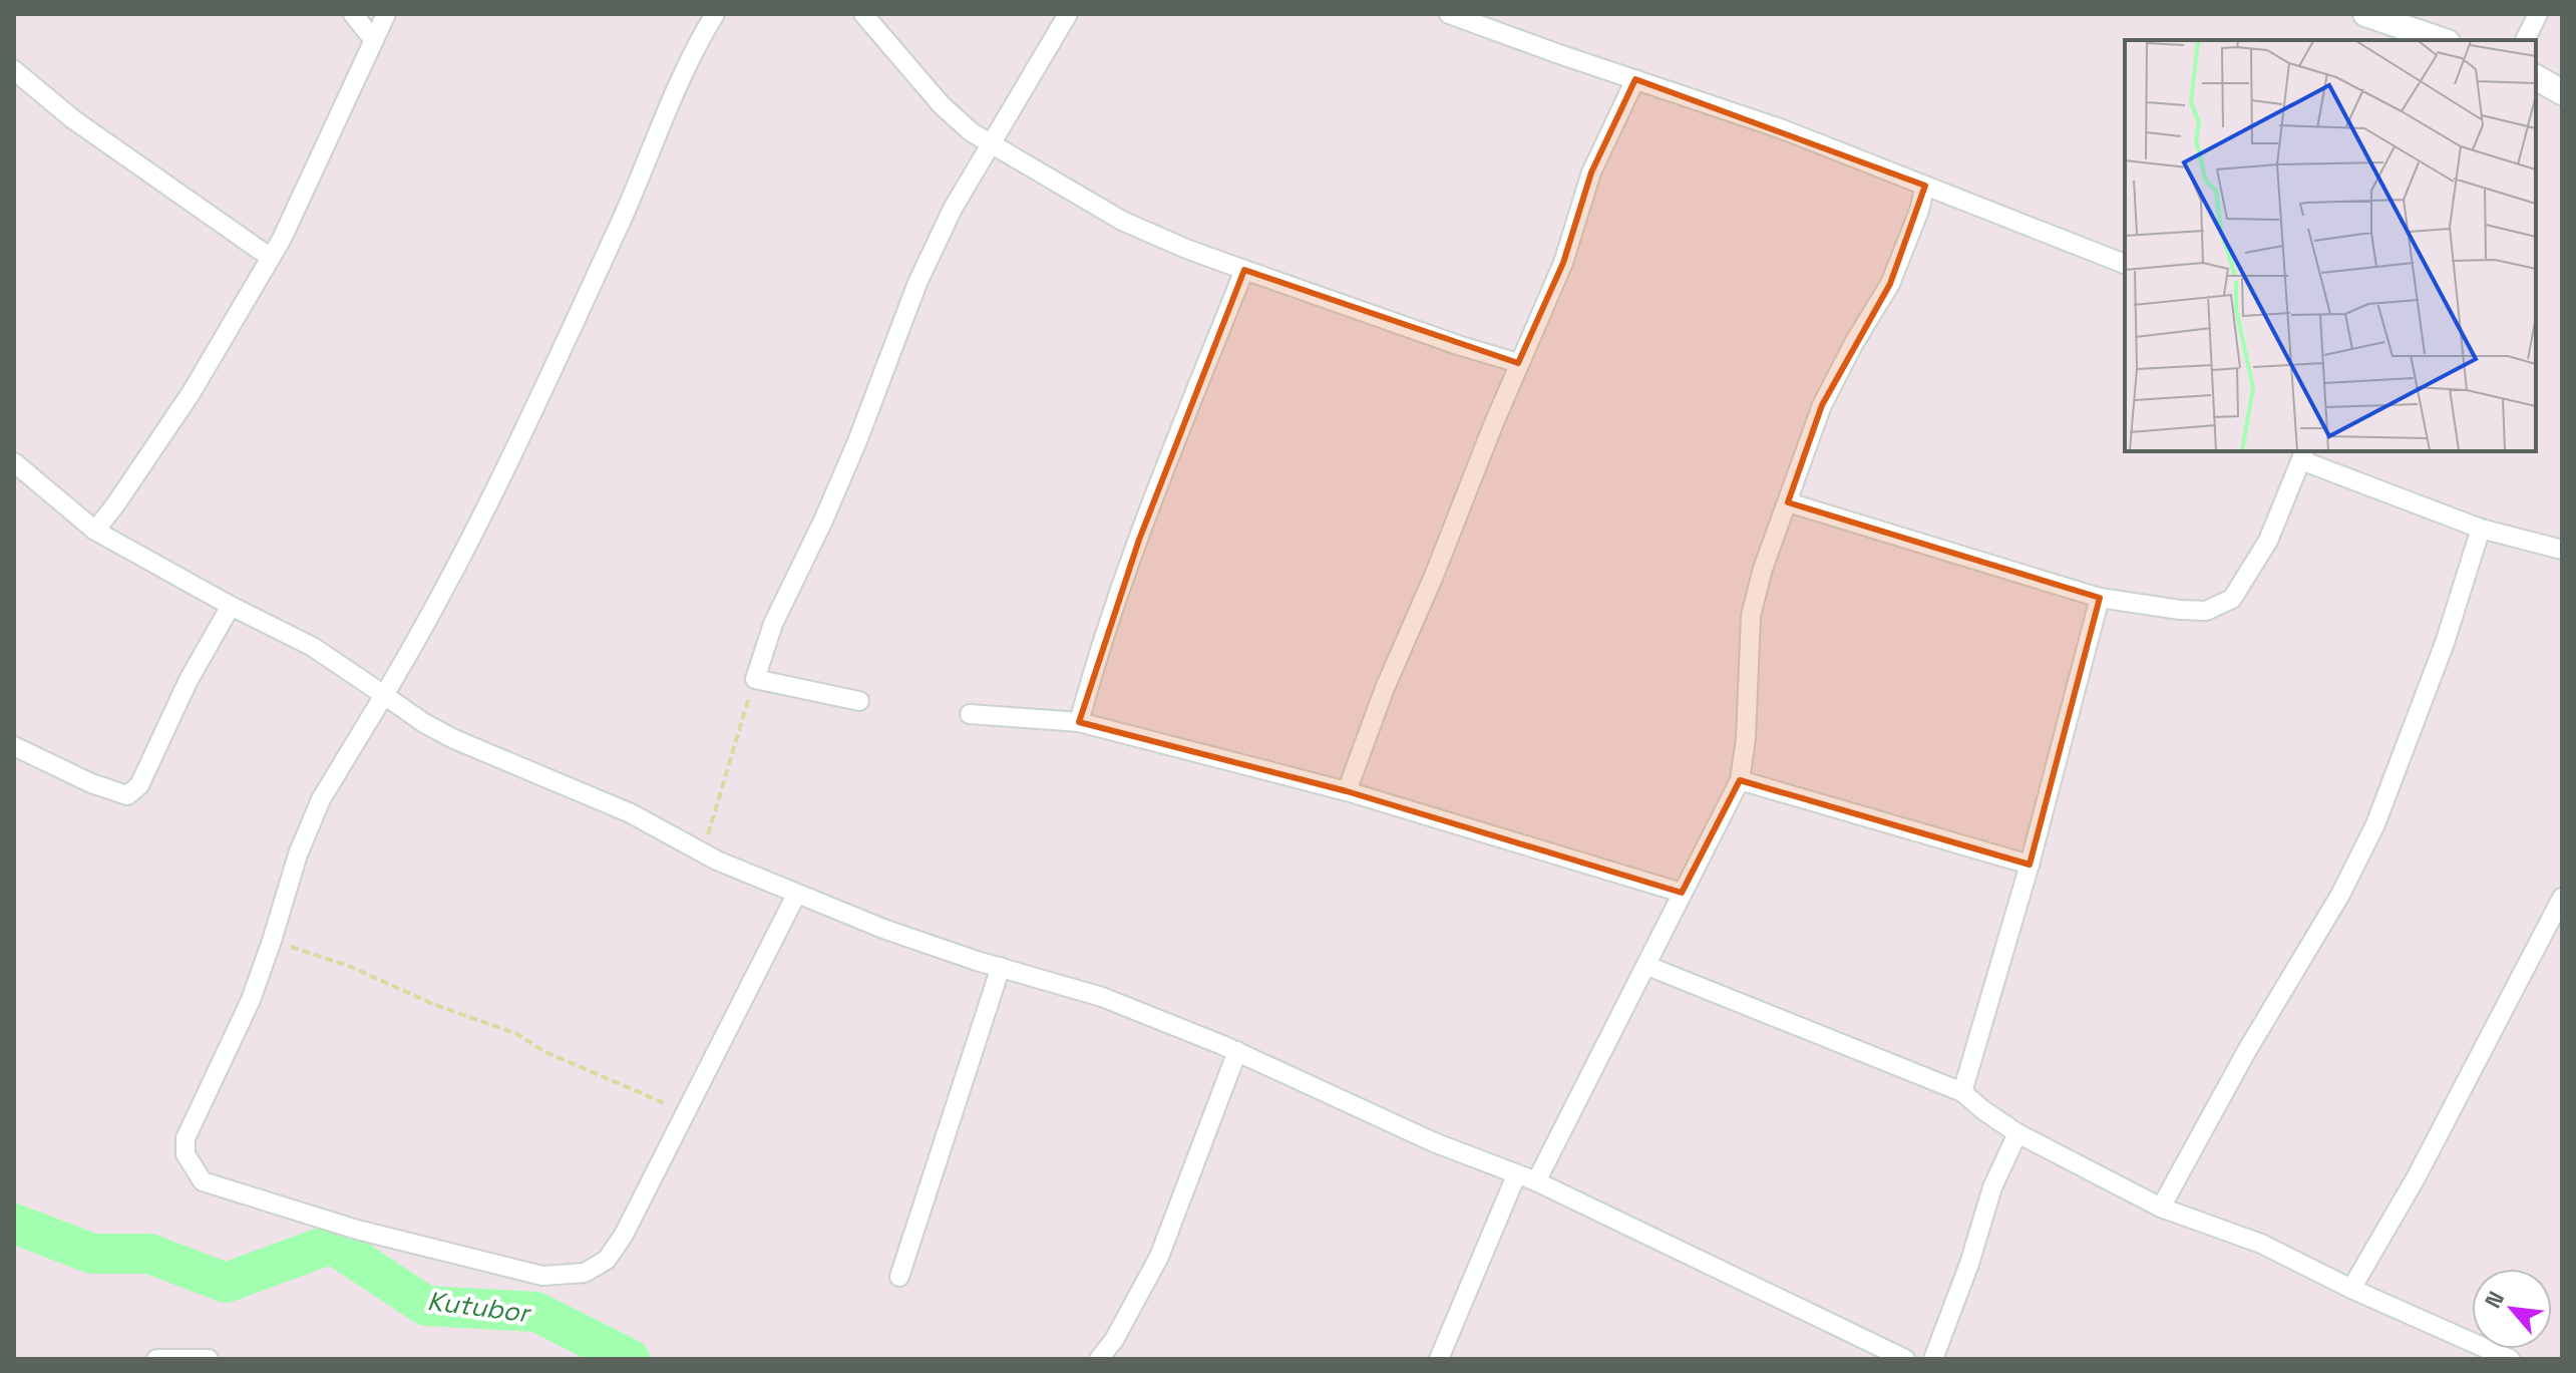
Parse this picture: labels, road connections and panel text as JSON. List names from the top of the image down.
{
  "water": ["Kutubor"],
  "north": "top left"
}
